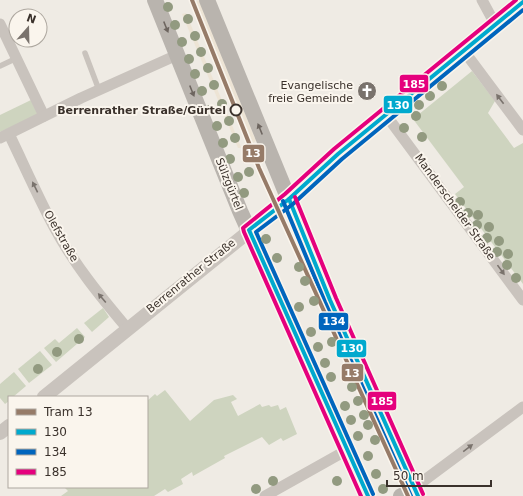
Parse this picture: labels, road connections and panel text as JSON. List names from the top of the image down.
{
  "streets": {
    "main road": ["Sülzgürtel"],
    "street": ["Manderscheider Straße", "Olefstraße", "Berrenrather Straße"]
  },
  "crossings": [
    ["Sülzgürtel", "Berrenrather Straße"],
    ["Manderscheider Straße", "Berrenrather Straße"],
    ["Olefstraße", "Berrenrather Straße"]
  ],
  "one_way": ["Manderscheider Straße", "Olefstraße"],
  "places": {
    "church": ["Evangelische freie Gemeinde"],
    "other": ["Berrenrather Straße/Gürtel"]
  },
  "lines": [
    "tram line 13",
    "transit line 185",
    "transit line 130",
    "transit line 134"
  ],
  "legend": [
    "Tram 13",
    "130",
    "134",
    "185"
  ],
  "scale_bar": "50 m",
  "north": "top"
}
